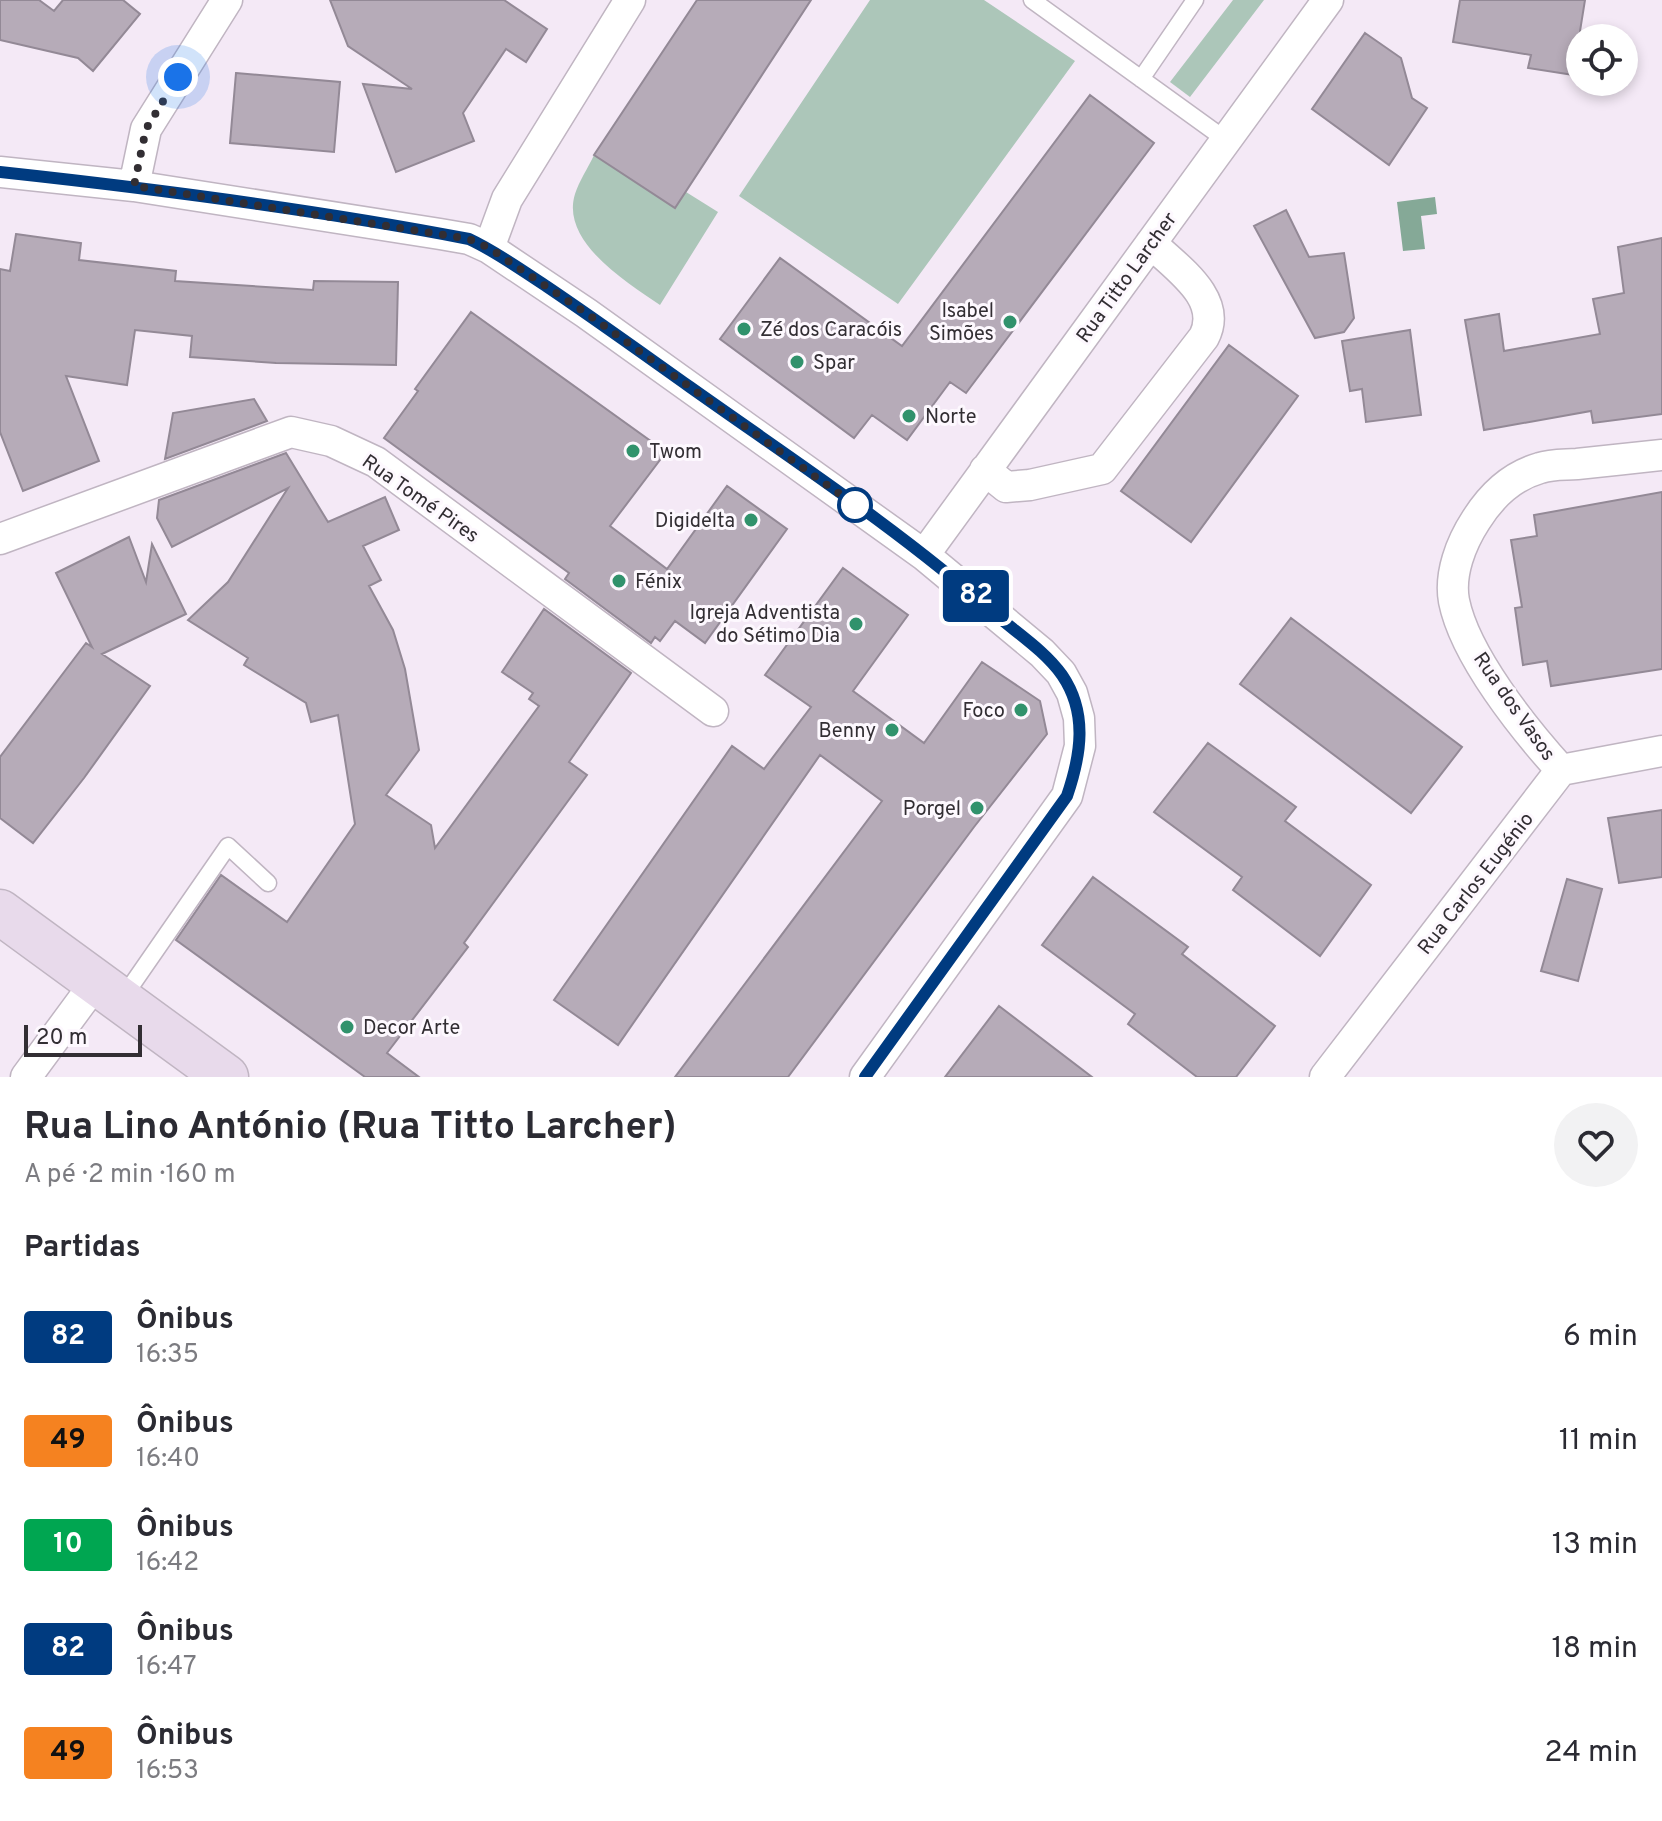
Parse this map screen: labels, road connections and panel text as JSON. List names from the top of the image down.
{
  "streets": {
    "street": [
      "Rua Titto Larcher",
      "Rua Tomé Pires",
      "Rua dos Vasos",
      "Rua Carlos Eugénio"
    ]
  },
  "crossings": [
    ["Rua dos Vasos", "Rua Carlos Eugénio"]
  ],
  "places": [
    "Isabel Simões",
    "Zé dos Caracóis",
    "Spar",
    "Norte",
    "Twom",
    "Digidelta",
    "Fénix",
    "Igreja Adventista do Sétimo Dia",
    "Foco",
    "Benny",
    "Porgel",
    "Decor Arte"
  ],
  "lines": ["bus line 82"],
  "scale_bar": "20 m",
  "page": {
    "on_map": "82",
    "scale": "20 m",
    "heading": [
      ["Rua Lino António (Rua Titto Larcher)", "A pé · 2 min · 160 m"],
      "Partidas"
    ],
    "list": [
      {
        "mark": "82",
        "name": "Ônibus",
        "note": "16:35",
        "value": "6 min"
      },
      {
        "mark": "49",
        "name": "Ônibus",
        "note": "16:40",
        "value": "11 min"
      },
      {
        "mark": "10",
        "name": "Ônibus",
        "note": "16:42",
        "value": "13 min"
      },
      {
        "mark": "82",
        "name": "Ônibus",
        "note": "16:47",
        "value": "18 min"
      },
      {
        "mark": "49",
        "name": "Ônibus",
        "note": "16:53",
        "value": "24 min"
      }
    ]
  }
}
